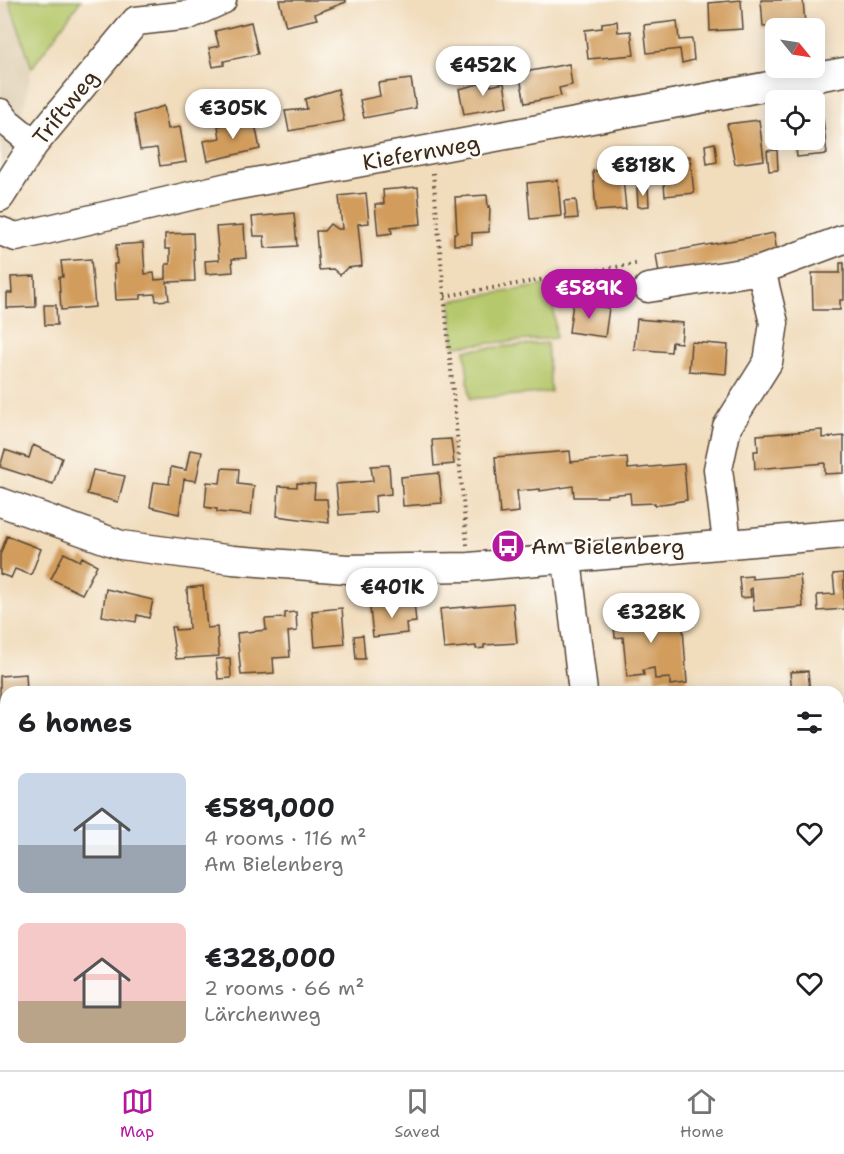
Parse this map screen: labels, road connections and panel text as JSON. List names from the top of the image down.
{
  "streets": {
    "street": ["Triftweg", "Kiefernweg"]
  },
  "places": {
    "bus stop": ["Am Bielenberg"]
  },
  "north": "bottom right",
  "page": {
    "price": [
      "€452K",
      "€305K",
      "€818K",
      "€589K",
      "€401K",
      "€328K"
    ],
    "heading": "6 homes",
    "list": [
      {
        "name": "€589,000",
        "note": "4 rooms · 116 m² · Am Bielenberg"
      },
      {
        "name": "€328,000",
        "note": "2 rooms · 66 m² · Lärchenweg"
      }
    ],
    "tabs": ["Map", "Saved", "Home"]
  }
}
